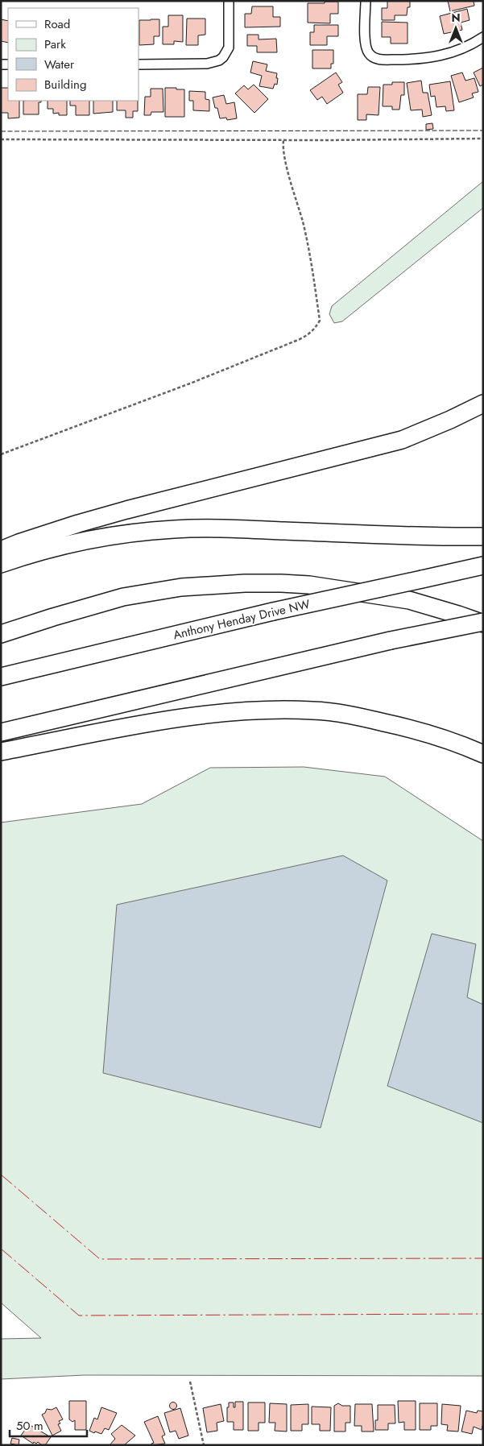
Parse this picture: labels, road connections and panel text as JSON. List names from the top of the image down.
{
  "streets": {
    "highway": ["Anthony Henday Drive NW"]
  },
  "legend": [
    "Road",
    "Park",
    "Water",
    "Building"
  ],
  "scale_bar": "50 m",
  "north": "top"
}
